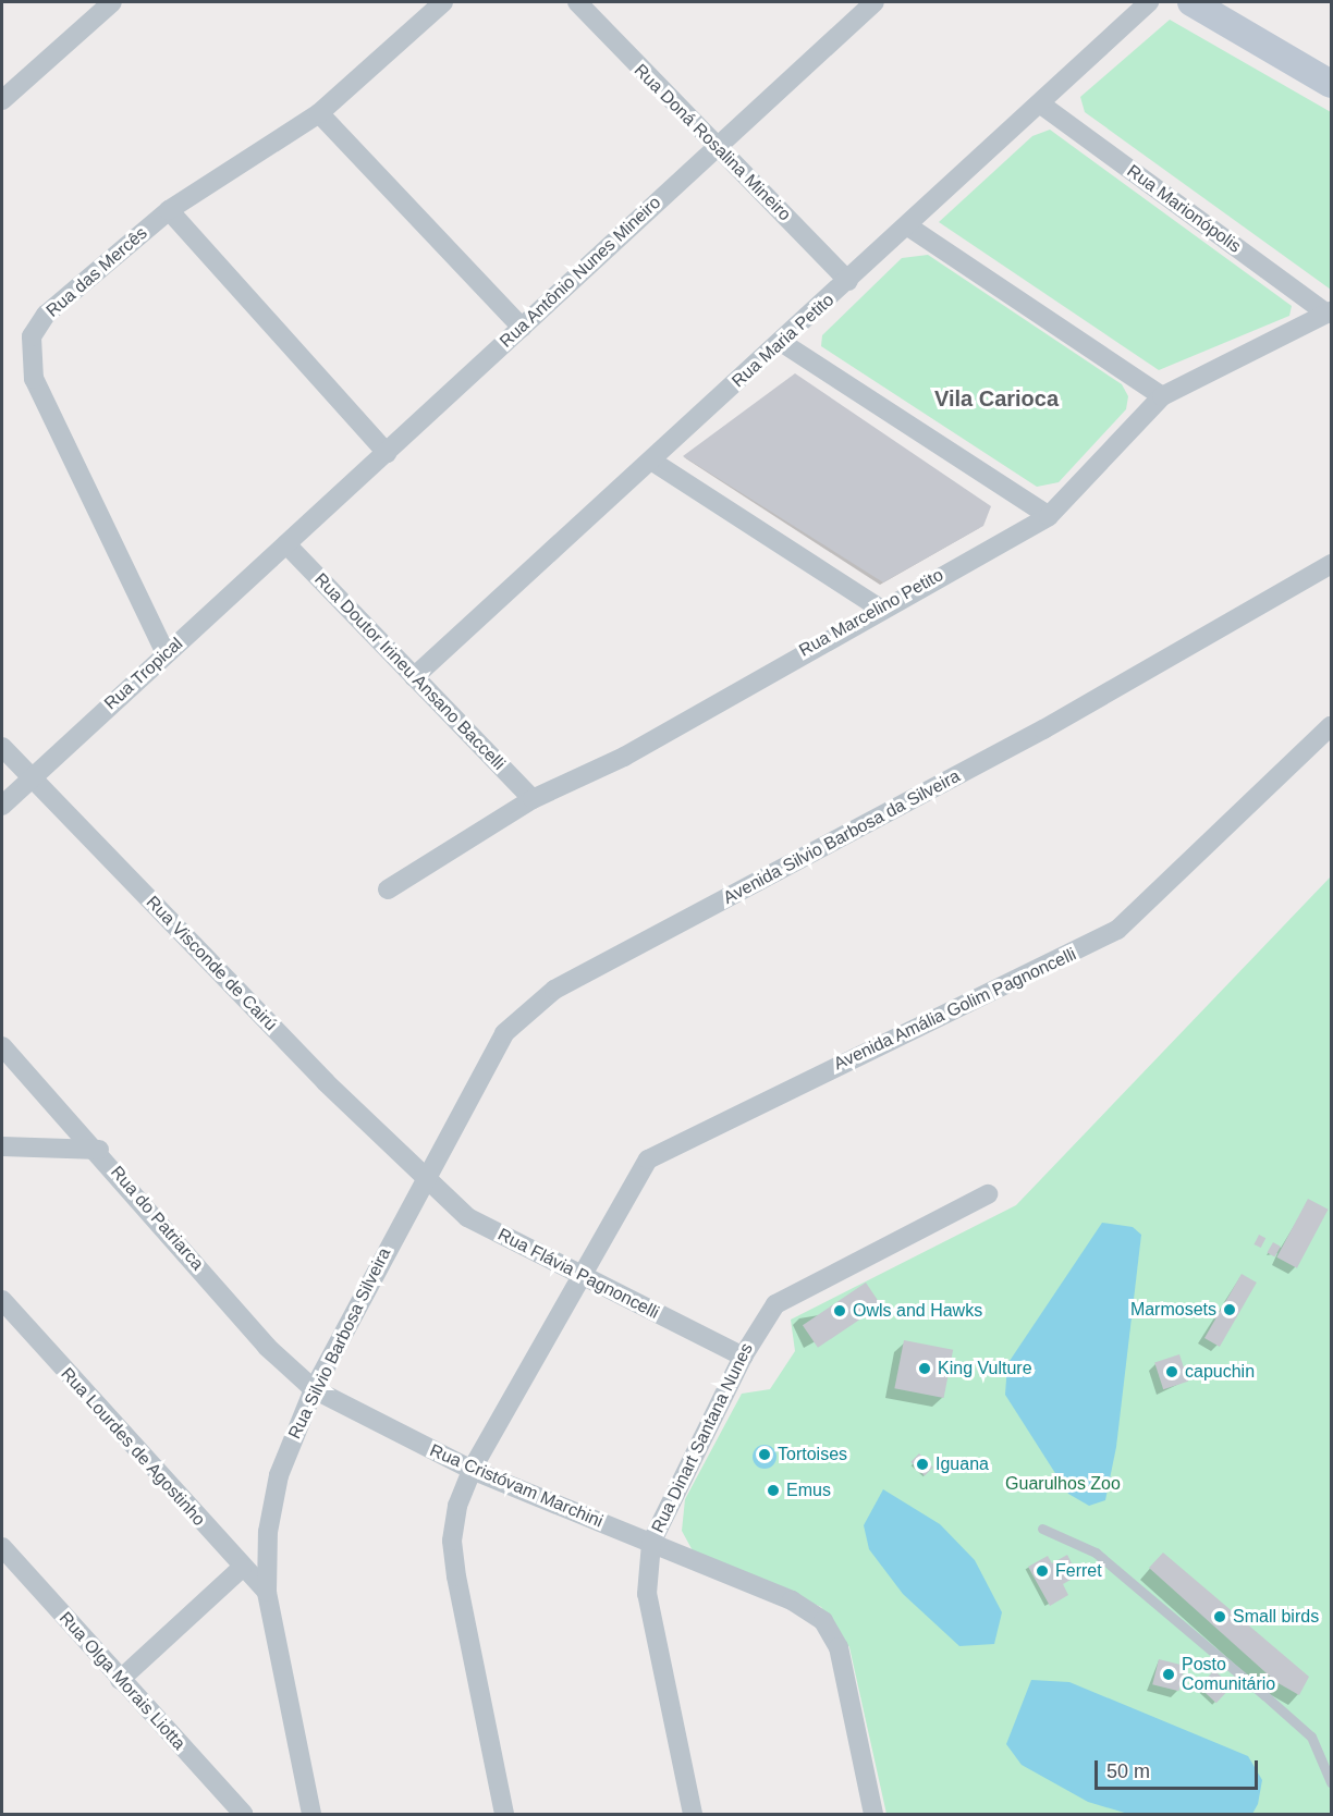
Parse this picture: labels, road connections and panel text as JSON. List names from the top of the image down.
{
  "streets": {
    "street": [
      "Rua Doná Rosalina Mineiro",
      "Rua Marionópolis",
      "Rua das Mercês",
      "Rua Antônio Nunes Mineiro",
      "Rua Maria Petito",
      "Rua Marcelino Petito",
      "Rua Doutor Irineu Ansano Baccelli",
      "Rua Tropical",
      "Avenida Silvio Barbosa da Silveira",
      "Rua Visconde de Cairú",
      "Avenida Amália Golim Pagnoncelli",
      "Rua do Patriarca",
      "Rua Flávia Pagnoncelli",
      "Rua Silvio Barbosa Silveira",
      "Rua Dinart Santana Nunes",
      "Rua Lourdes de Agostinho",
      "Rua Cristóvam Marchini",
      "Rua Olga Morais Liotta"
    ]
  },
  "crossings": [
    ["Rua Doná Rosalina Mineiro", "Rua Antônio Nunes Mineiro"],
    ["Rua Doná Rosalina Mineiro", "Rua Maria Petito"],
    ["Rua Marionópolis", "Rua Maria Petito"],
    ["Rua Marionópolis", "Rua Marcelino Petito"],
    ["Rua das Mercês", "Rua Tropical"],
    ["Rua Antônio Nunes Mineiro", "Rua Doutor Irineu Ansano Baccelli"],
    ["Rua Antônio Nunes Mineiro", "Rua Tropical"],
    ["Rua Maria Petito", "Rua Doutor Irineu Ansano Baccelli"],
    ["Rua Marcelino Petito", "Rua Doutor Irineu Ansano Baccelli"],
    ["Rua Doutor Irineu Ansano Baccelli", "Rua Tropical"],
    ["Rua Tropical", "Rua Visconde de Cairú"],
    ["Avenida Silvio Barbosa da Silveira", "Rua Visconde de Cairú"],
    ["Avenida Silvio Barbosa da Silveira", "Rua Flávia Pagnoncelli"],
    ["Avenida Silvio Barbosa da Silveira", "Rua Silvio Barbosa Silveira"],
    ["Rua Visconde de Cairú", "Rua Flávia Pagnoncelli"],
    ["Rua Visconde de Cairú", "Rua Silvio Barbosa Silveira"],
    ["Avenida Amália Golim Pagnoncelli", "Rua Flávia Pagnoncelli"],
    ["Avenida Amália Golim Pagnoncelli", "Rua Cristóvam Marchini"],
    ["Rua do Patriarca", "Rua Silvio Barbosa Silveira"],
    ["Rua do Patriarca", "Rua Cristóvam Marchini"],
    ["Rua Flávia Pagnoncelli", "Rua Silvio Barbosa Silveira"],
    ["Rua Flávia Pagnoncelli", "Rua Dinart Santana Nunes"],
    ["Rua Silvio Barbosa Silveira", "Rua Lourdes de Agostinho"],
    ["Rua Silvio Barbosa Silveira", "Rua Cristóvam Marchini"],
    ["Rua Dinart Santana Nunes", "Rua Cristóvam Marchini"]
  ],
  "districts": ["Vila Carioca"],
  "parks": ["Guarulhos Zoo"],
  "places": [
    "Marmosets",
    "Owls and Hawks",
    "King Vulture",
    "capuchin",
    "Tortoises",
    "Iguana",
    "Emus",
    "Ferret",
    "Small birds",
    "Posto Comunitário"
  ],
  "scale_bar": "50 m"
}
